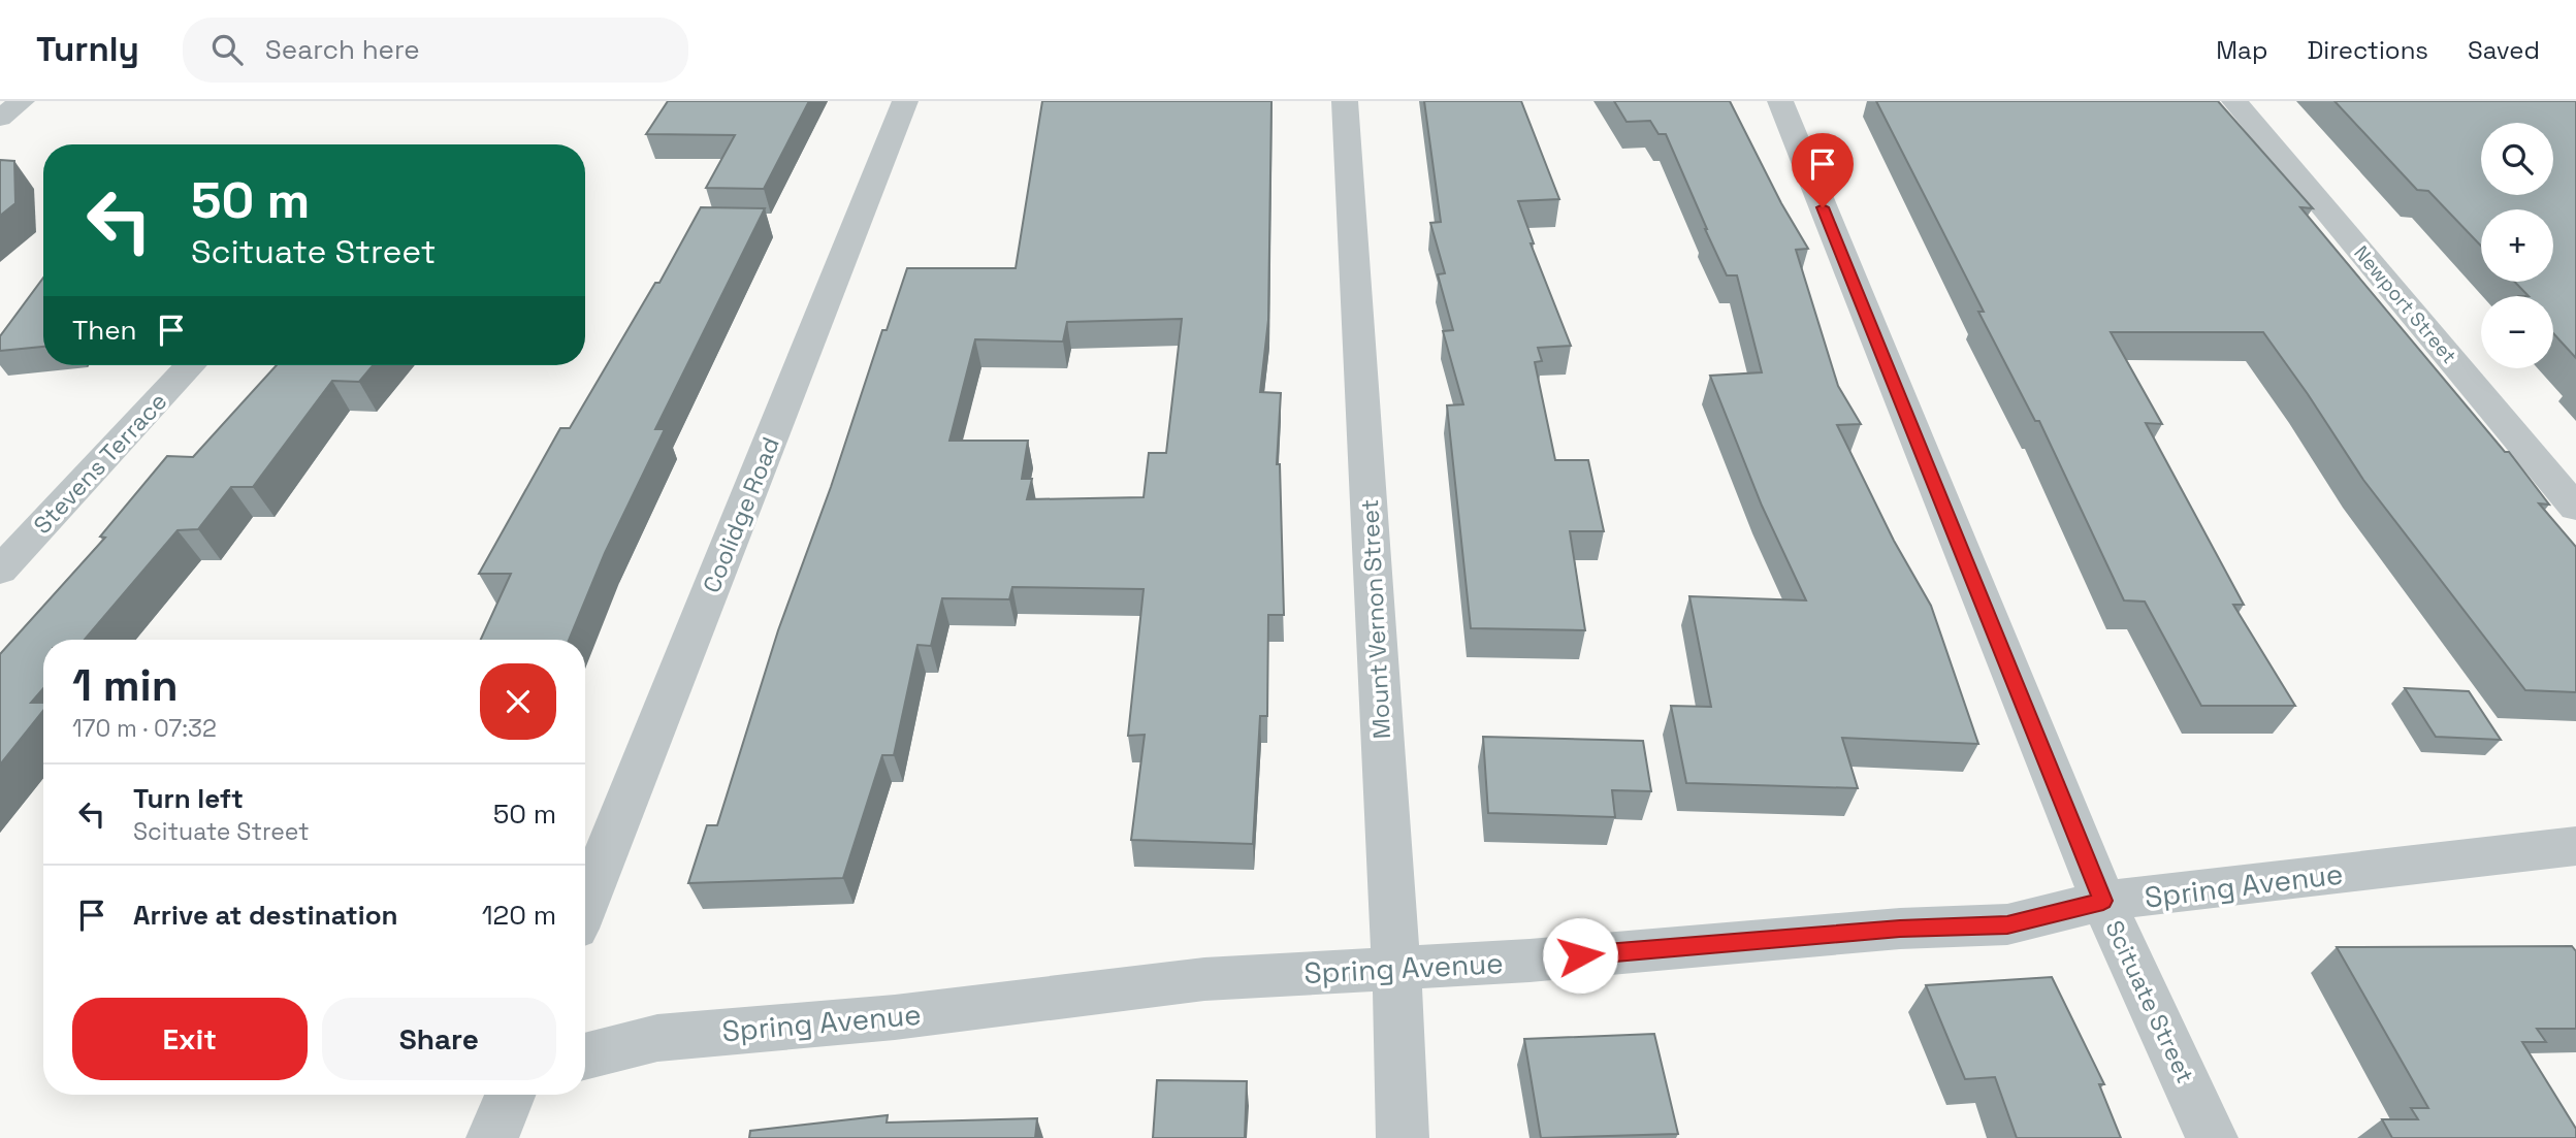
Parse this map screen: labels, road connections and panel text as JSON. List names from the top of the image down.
{
  "streets": {
    "street": [
      "Newport Street",
      "Stevens Terrace",
      "Coolidge Road",
      "Mount Vernon Street",
      "Spring Avenue",
      "Scituate Street"
    ]
  },
  "crossings": [
    ["Mount Vernon Street", "Spring Avenue"],
    ["Spring Avenue", "Scituate Street"]
  ],
  "page": {
    "header": "Turnly",
    "search": "Search here",
    "nav": ["Map", "Directions", "Saved"],
    "map_buttons": ["+", "−"],
    "turn": ["50 m", "Scituate Street"],
    "then": "Then",
    "heading": ["1 min", "170 m · 07:32"],
    "list": [
      {
        "name": "Turn left",
        "note": "Scituate Street",
        "value": "50 m"
      },
      {
        "name": "Arrive at destination",
        "value": "120 m"
      }
    ],
    "buttons": ["Exit", "Share"]
  }
}
